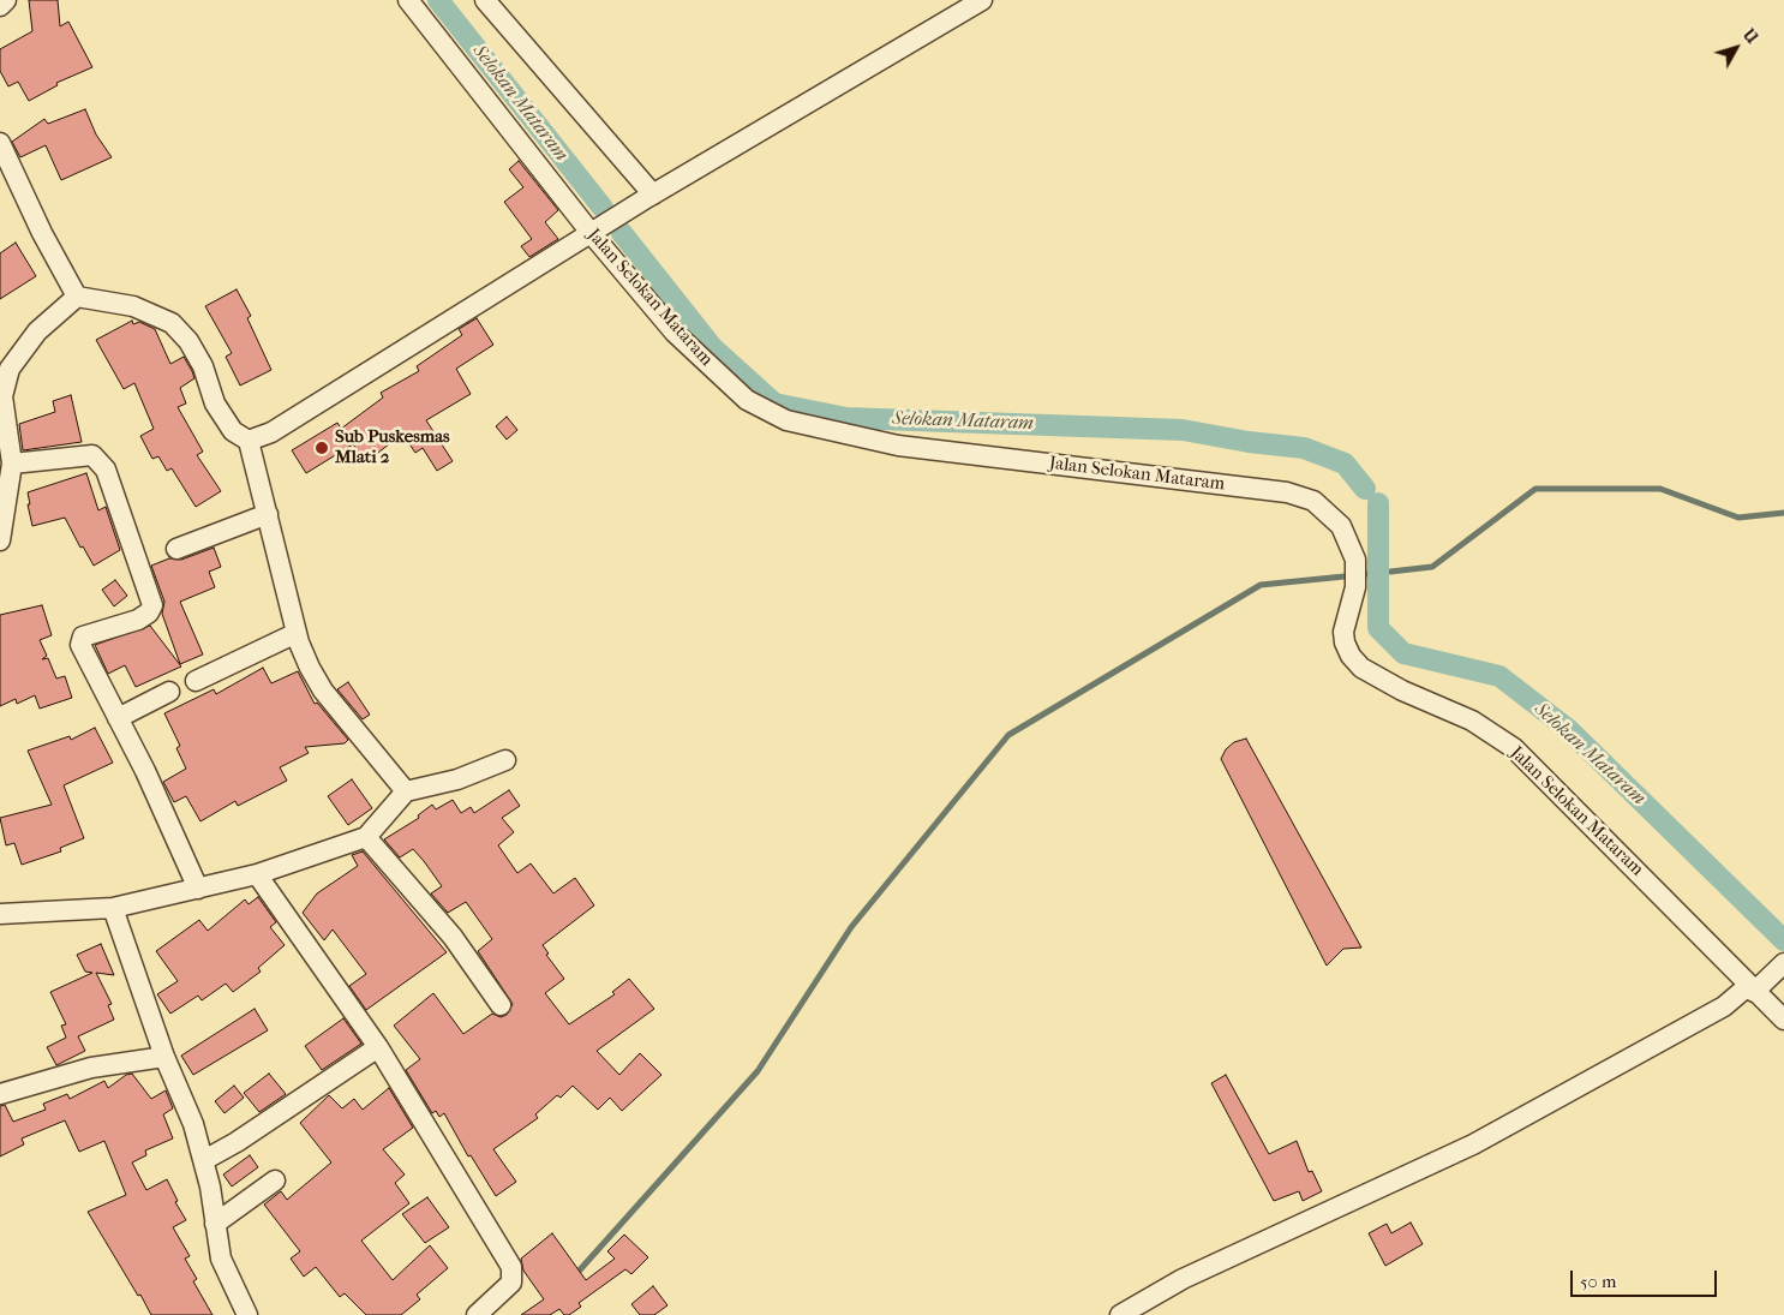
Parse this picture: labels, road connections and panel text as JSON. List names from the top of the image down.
{
  "streets": {
    "street": ["Jalan Selokan Mataram"]
  },
  "water": ["Selokan Mataram"],
  "places": ["Sub Puskesmas Mlati 2"],
  "scale_bar": "50 m",
  "north": "top right"
}
